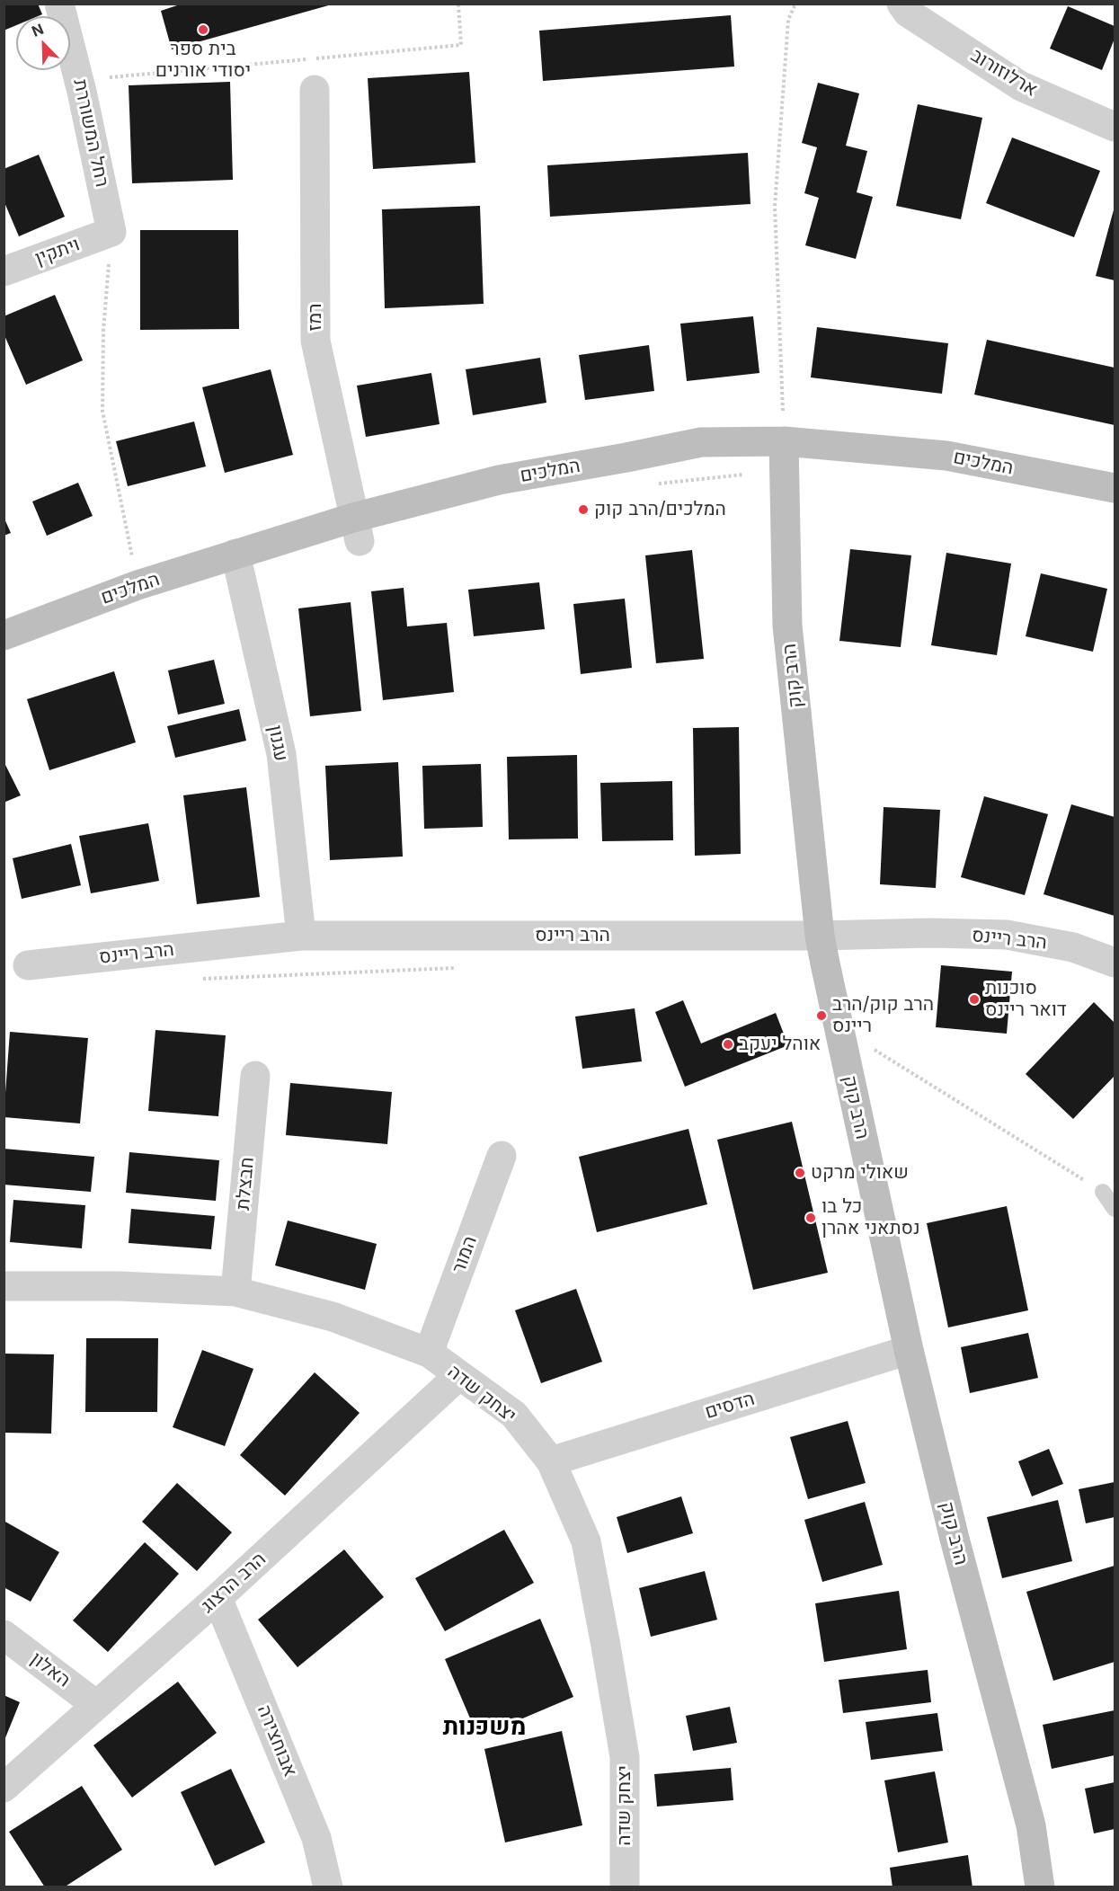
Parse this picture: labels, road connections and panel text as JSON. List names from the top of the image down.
{
  "streets": {
    "street": [
      "ארלוזורוב",
      "רחל המשוררת",
      "ויתקין",
      "רמז",
      "המלכים",
      "הרב קוק",
      "עגנון",
      "הרב ריינס",
      "חבצלת",
      "המור",
      "יצחק שדה",
      "הדסים",
      "הרב הרצוג",
      "האלון",
      "אבוחצירה"
    ]
  },
  "crossings": [
    ["רחל המשוררת", "ויתקין"],
    ["רמז", "המלכים"],
    ["המלכים", "הרב קוק"],
    ["המלכים", "עגנון"],
    ["הרב קוק", "הרב ריינס"],
    ["הרב קוק", "הדסים"],
    ["עגנון", "הרב ריינס"],
    ["חבצלת", "יצחק שדה"],
    ["המור", "יצחק שדה"],
    ["יצחק שדה", "הדסים"],
    ["יצחק שדה", "הרב הרצוג"],
    ["הרב הרצוג", "האלון"],
    ["הרב הרצוג", "אבוחצירה"]
  ],
  "districts": ["משכנות"],
  "places": [
    "בית ספר יסודי אורנים",
    "המלכים/הרב קוק",
    "סוכנות דואר ריינס",
    "הרב קוק/הרב ריינס",
    "אוהל יעקב",
    "שאולי מרקט",
    "כל בו נסתאני אהרן"
  ],
  "north": "top left"
}
